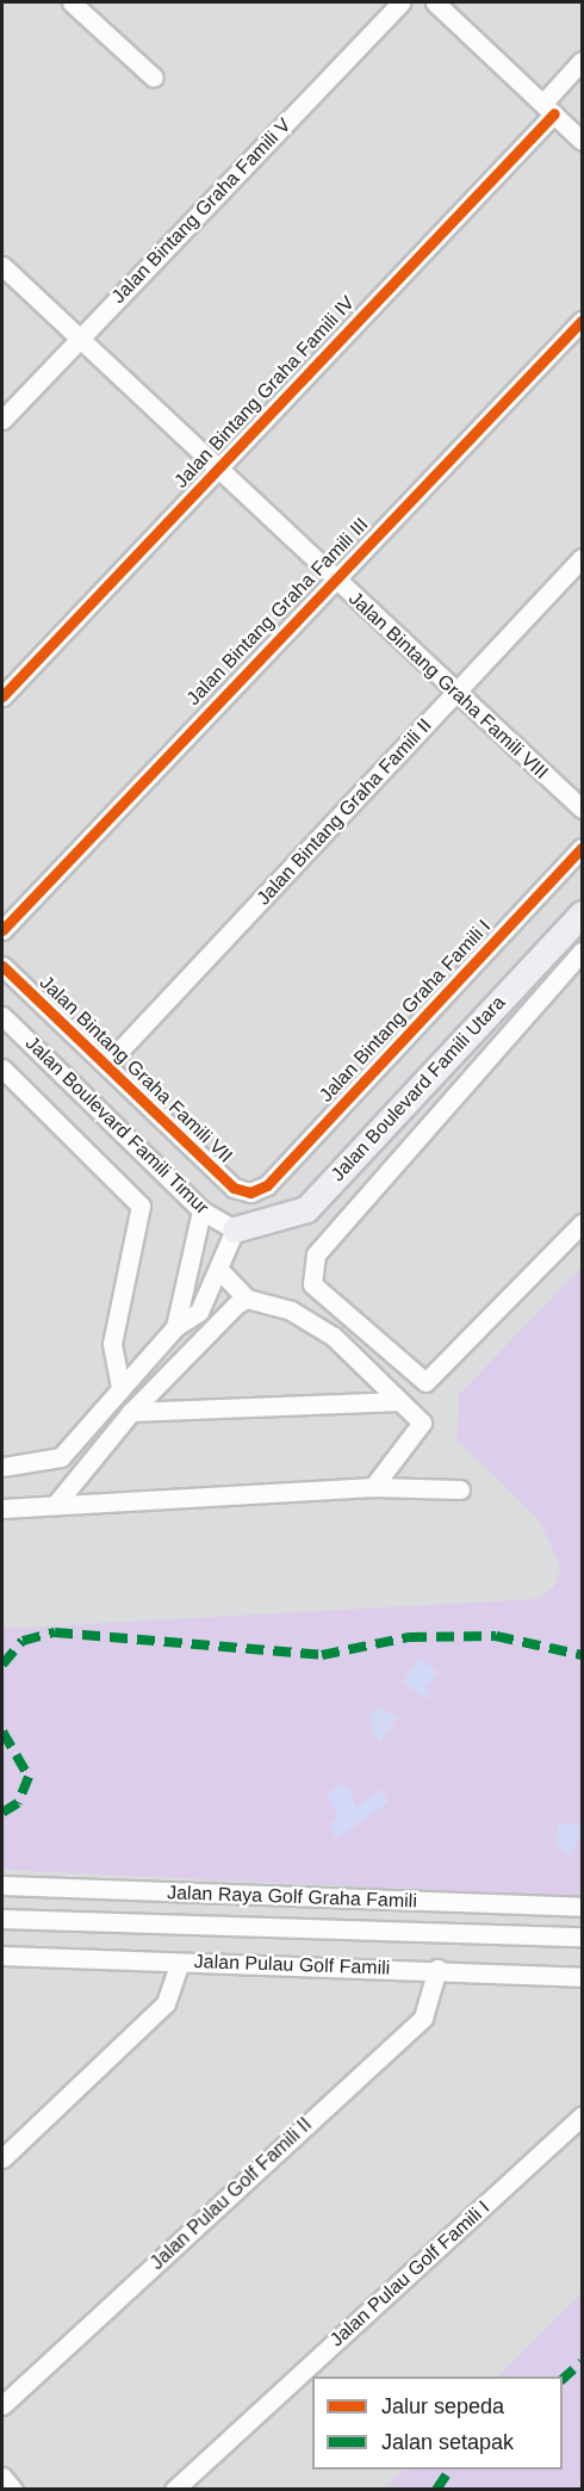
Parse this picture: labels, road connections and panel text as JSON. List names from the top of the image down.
{
  "streets": {
    "street": [
      "Jalan Bintang Graha Famili V",
      "Jalan Bintang Graha Famili IV",
      "Jalan Bintang Graha Famili III",
      "Jalan Bintang Graha Famili VIII",
      "Jalan Bintang Graha Famili II",
      "Jalan Bintang Graha Famili I",
      "Jalan Bintang Graha Famili VII",
      "Jalan Boulevard Famili Utara",
      "Jalan Boulevard Famili Timur",
      "Jalan Raya Golf Graha Famili",
      "Jalan Pulau Golf Famili",
      "Jalan Pulau Golf Famili II",
      "Jalan Pulau Golf Famili I"
    ]
  },
  "crossings": [
    ["Jalan Bintang Graha Famili V", "Jalan Bintang Graha Famili VIII"],
    ["Jalan Bintang Graha Famili IV", "Jalan Bintang Graha Famili VIII"],
    ["Jalan Bintang Graha Famili III", "Jalan Bintang Graha Famili VIII"],
    ["Jalan Bintang Graha Famili VIII", "Jalan Bintang Graha Famili II"],
    ["Jalan Bintang Graha Famili II", "Jalan Bintang Graha Famili VII"],
    ["Jalan Bintang Graha Famili I", "Jalan Bintang Graha Famili VII"],
    ["Jalan Boulevard Famili Utara", "Jalan Boulevard Famili Timur"],
    ["Jalan Pulau Golf Famili", "Jalan Pulau Golf Famili II"]
  ],
  "legend": ["Jalur sepeda", "Jalan setapak"]
}
